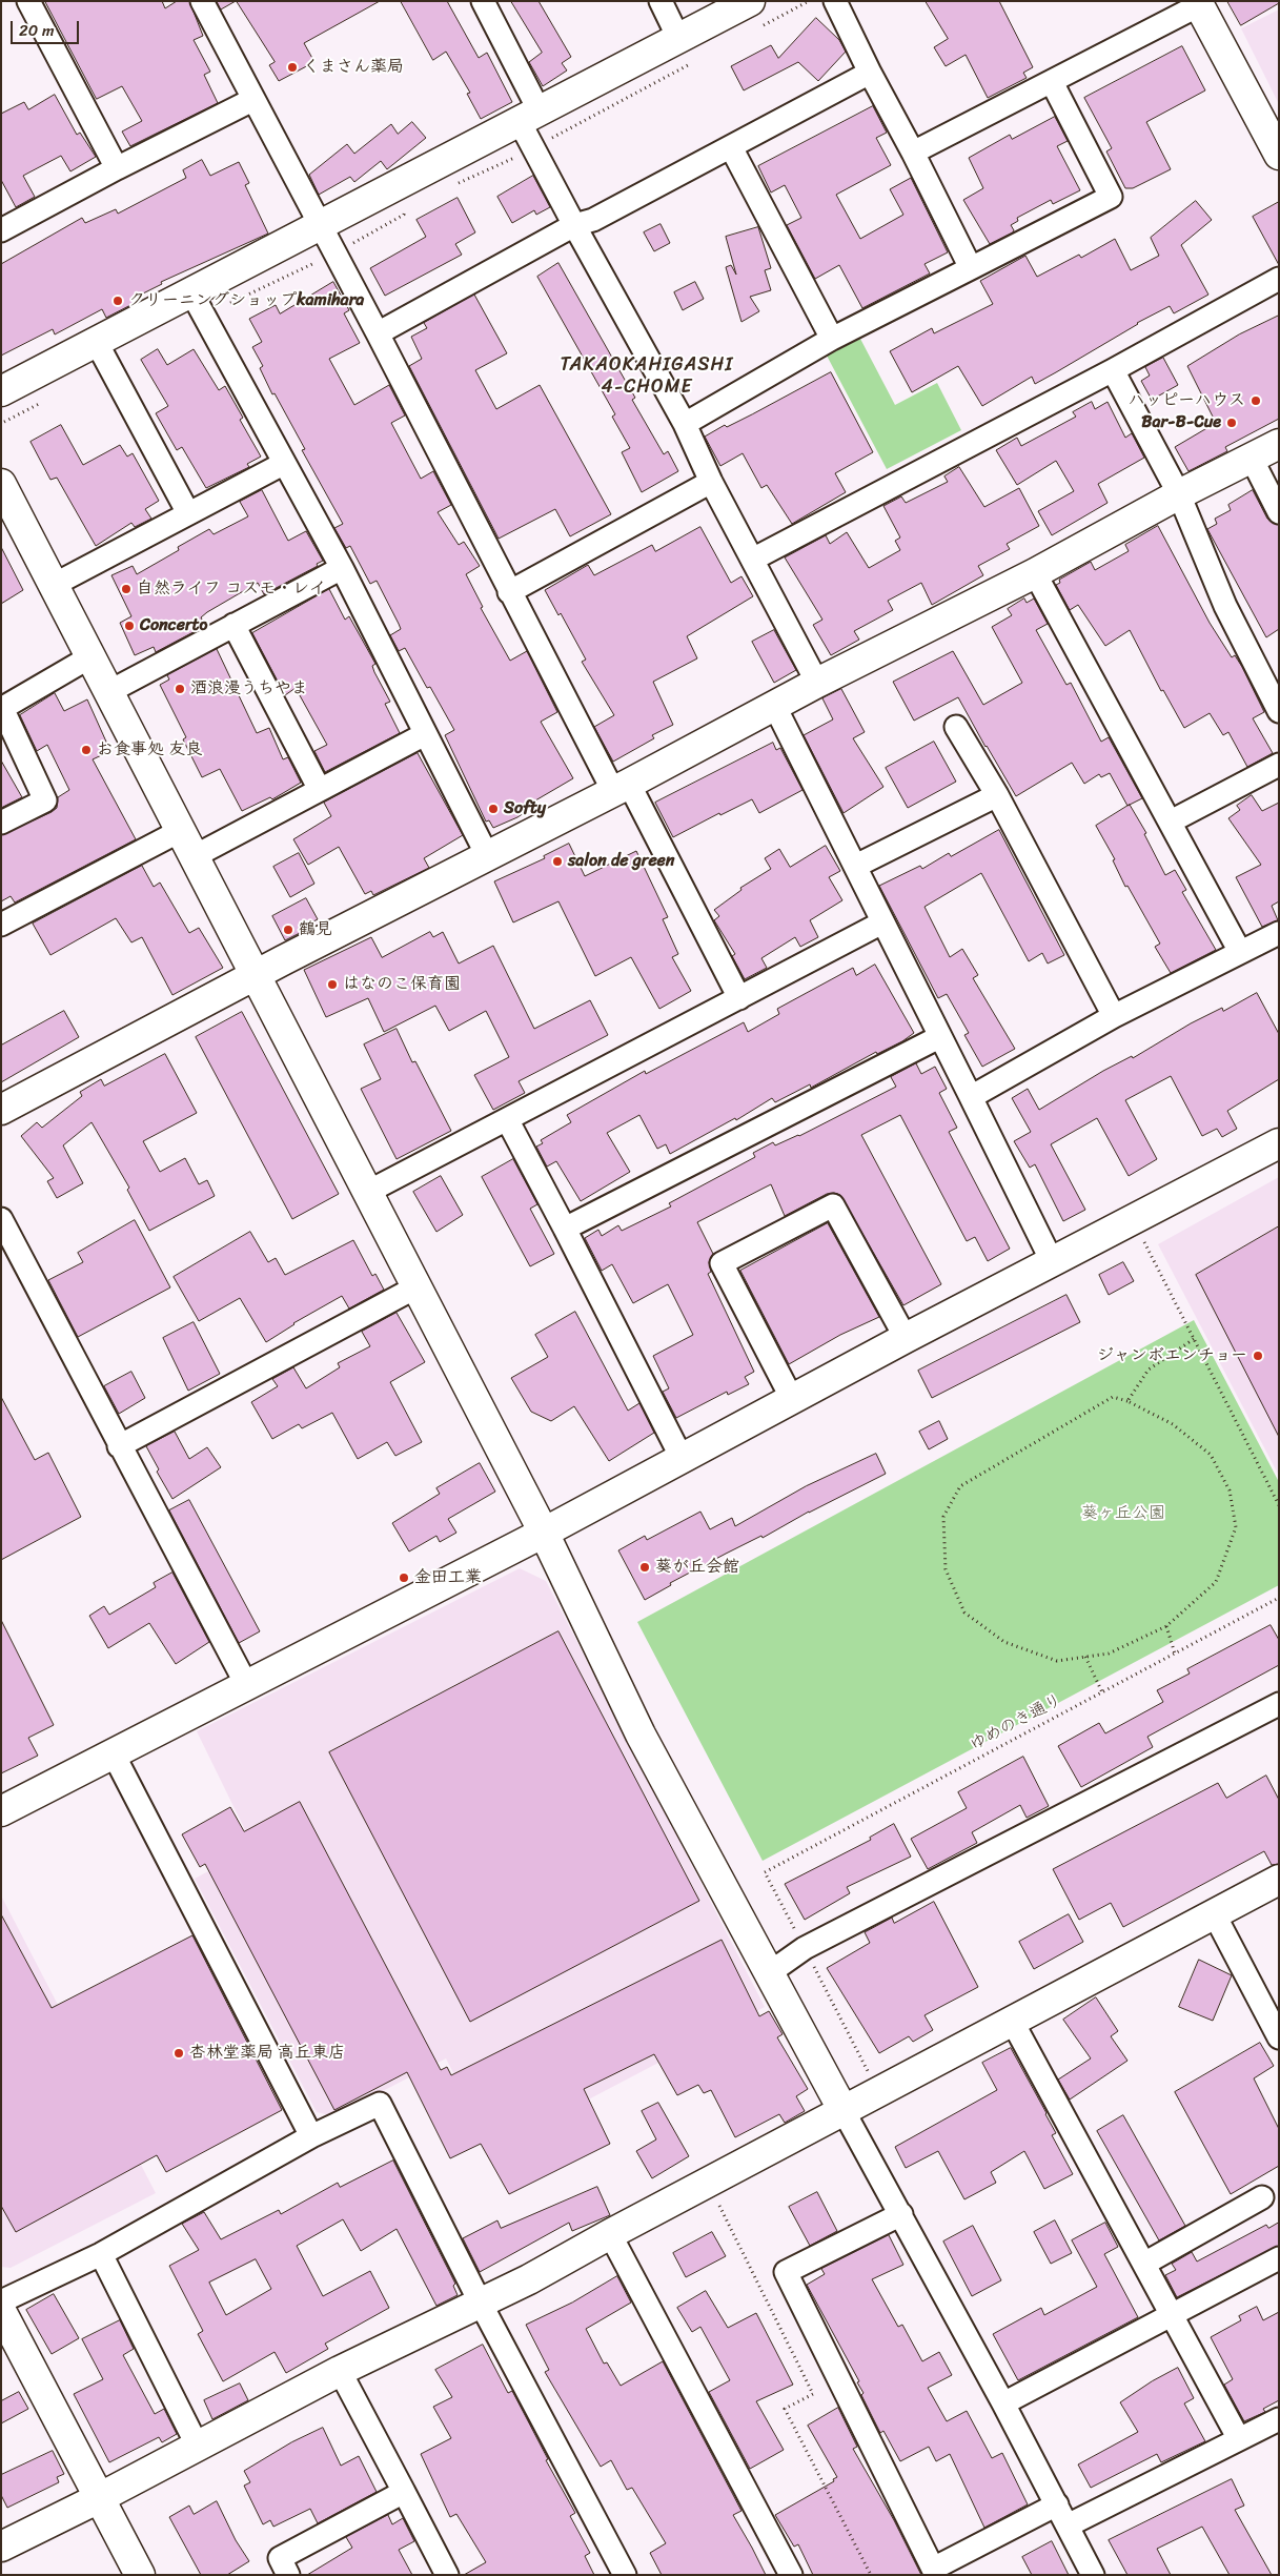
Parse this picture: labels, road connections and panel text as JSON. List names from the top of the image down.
{
  "streets": {
    "path": ["ゆめのき通り"]
  },
  "districts": ["TAKAOKAHIGASHI 4-CHOME"],
  "parks": ["葵ヶ丘公園"],
  "places": [
    "くまさん薬局",
    "クリーニングショップkamihara",
    "ハッピーハウス",
    "Bar-B-Cue",
    "自然ライフ コスモ・レイ",
    "Concerto",
    "酒浪漫うちやま",
    "お食事処 友良",
    "Softy",
    "salon de green",
    "鶴見",
    "はなのこ保育園",
    "ジャンボエンチョー",
    "葵が丘会館",
    "金田工業",
    "杏林堂薬局 高丘東店"
  ],
  "scale_bar": "20 m"
}
